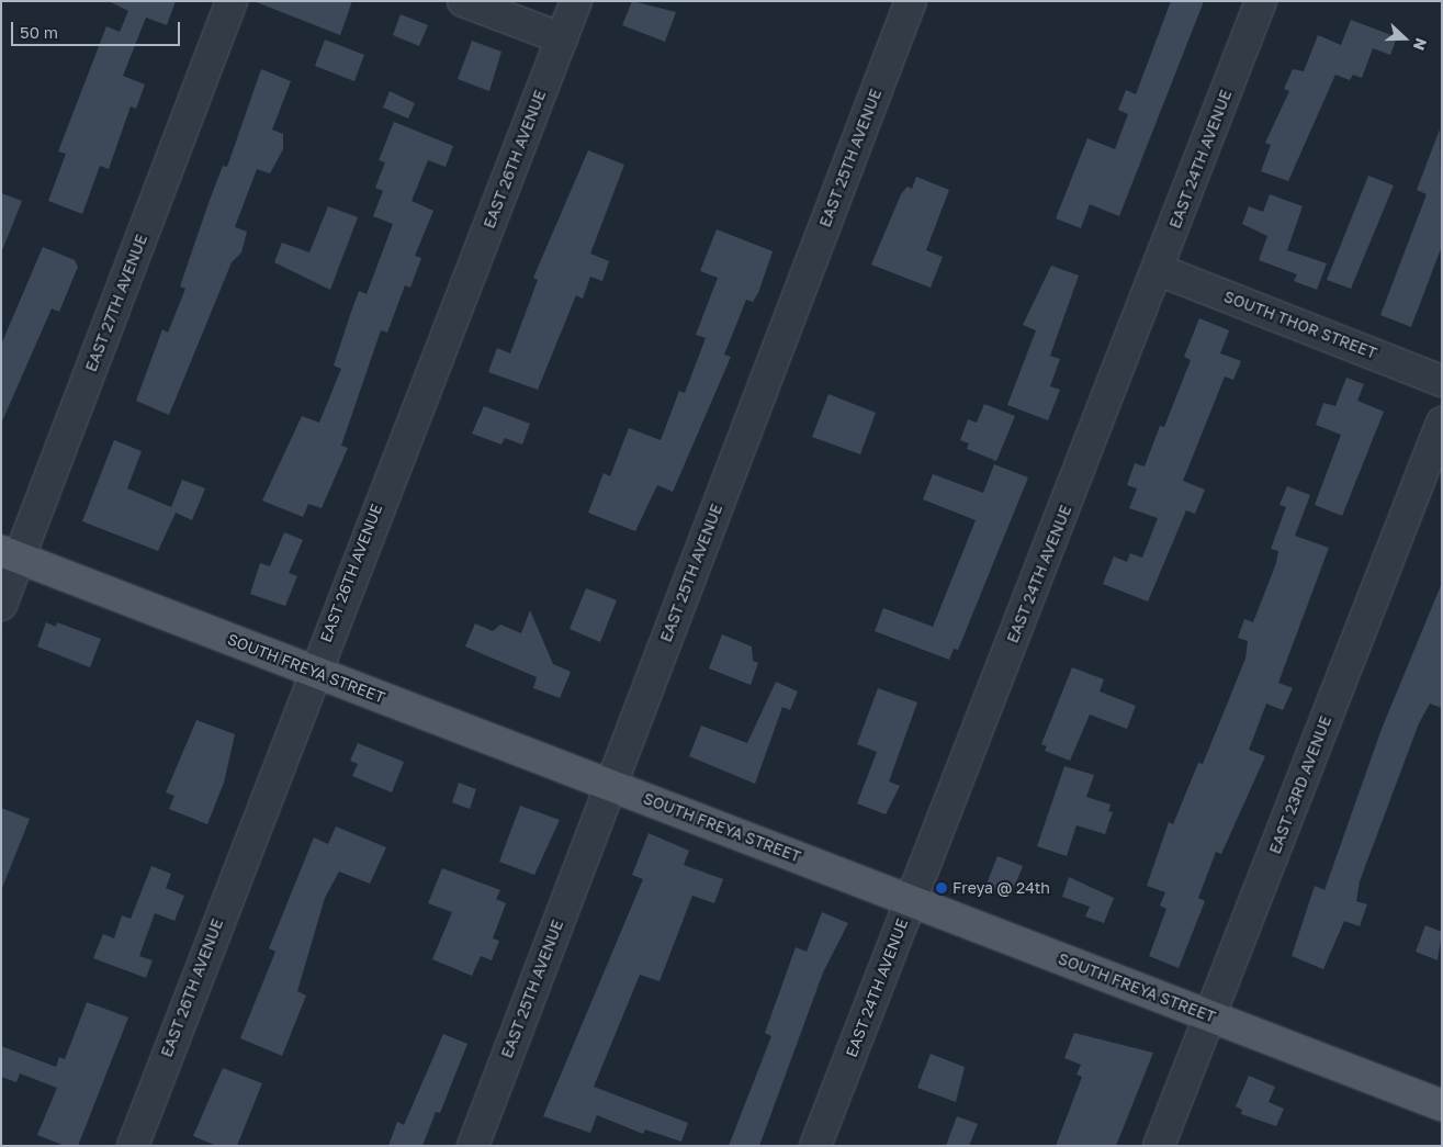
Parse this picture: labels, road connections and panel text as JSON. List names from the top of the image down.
{
  "streets": {
    "main road": ["SOUTH FREYA STREET"],
    "street": [
      "EAST 25TH AVENUE",
      "EAST 26TH AVENUE",
      "EAST 24TH AVENUE",
      "EAST 27TH AVENUE",
      "SOUTH THOR STREET",
      "EAST 23RD AVENUE"
    ]
  },
  "crossings": [
    ["EAST 25TH AVENUE", "SOUTH FREYA STREET"],
    ["EAST 26TH AVENUE", "SOUTH FREYA STREET"],
    ["EAST 24TH AVENUE", "SOUTH THOR STREET"],
    ["EAST 24TH AVENUE", "SOUTH FREYA STREET"],
    ["EAST 27TH AVENUE", "SOUTH FREYA STREET"],
    ["SOUTH FREYA STREET", "EAST 23RD AVENUE"]
  ],
  "places": ["Freya @ 24th"],
  "scale_bar": "50 m",
  "north": "right"
}
